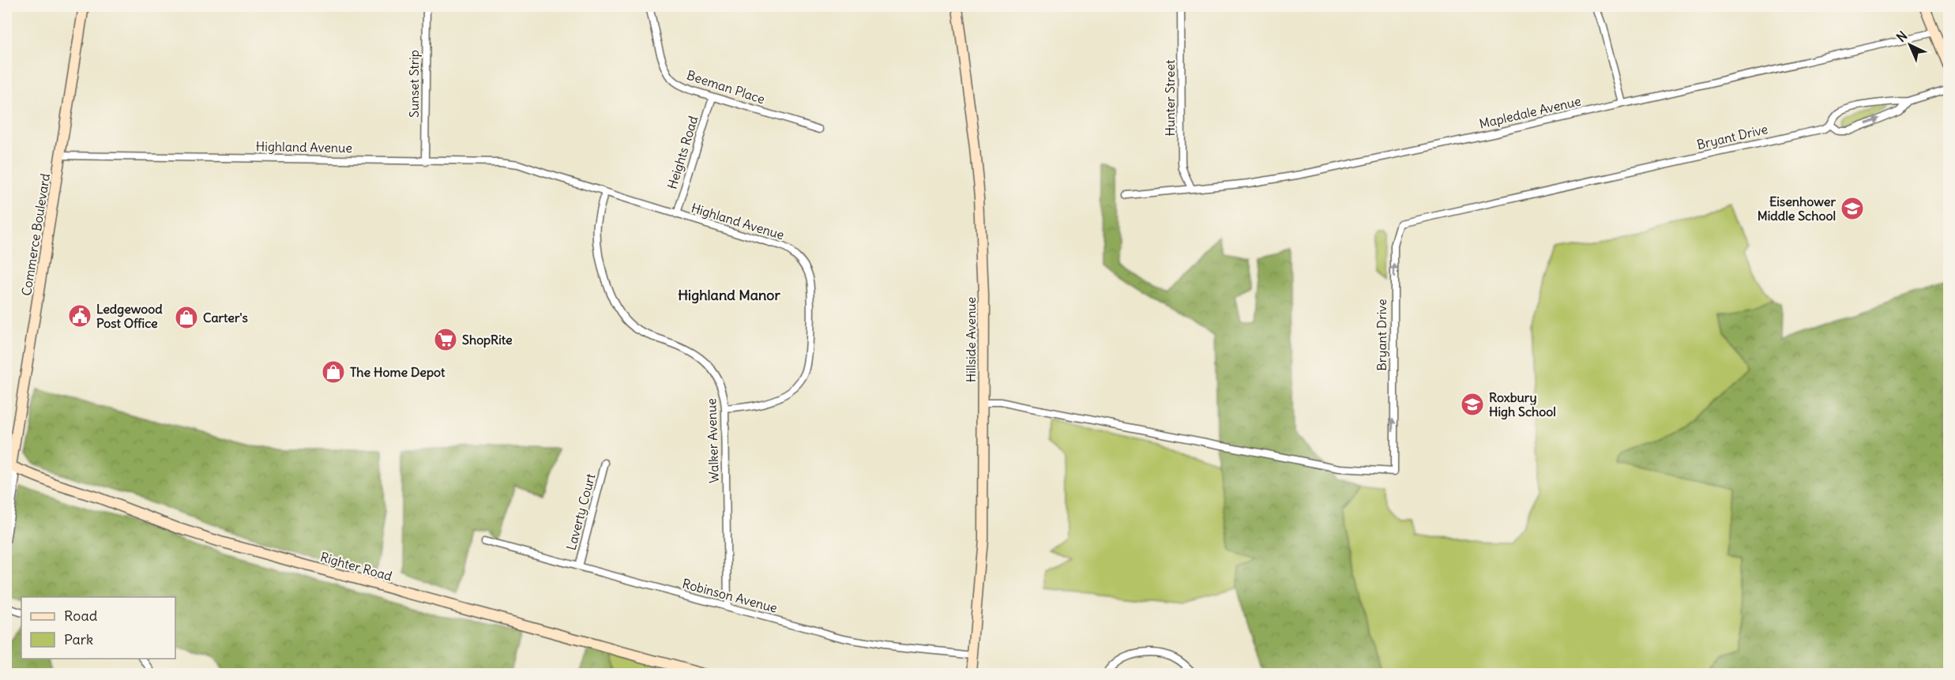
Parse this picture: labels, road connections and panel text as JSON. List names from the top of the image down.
{
  "streets": {
    "street": [
      "Sunset Strip",
      "Beeman Place",
      "Hunter Street",
      "Mapledale Avenue",
      "Bryant Drive",
      "Highland Avenue",
      "Heights Road",
      "Commerce Boulevard",
      "Hillside Avenue",
      "Walker Avenue",
      "Laverty Court",
      "Righter Road",
      "Robinson Avenue"
    ]
  },
  "crossings": [
    ["Sunset Strip", "Highland Avenue"],
    ["Beeman Place", "Heights Road"],
    ["Hunter Street", "Mapledale Avenue"],
    ["Bryant Drive", "Hillside Avenue"],
    ["Highland Avenue", "Heights Road"],
    ["Highland Avenue", "Commerce Boulevard"],
    ["Highland Avenue", "Walker Avenue"],
    ["Commerce Boulevard", "Righter Road"],
    ["Hillside Avenue", "Robinson Avenue"],
    ["Walker Avenue", "Robinson Avenue"],
    ["Laverty Court", "Robinson Avenue"]
  ],
  "one_way": ["Bryant Drive"],
  "districts": ["Highland Manor"],
  "places": {
    "school or university": ["Eisenhower Middle School", "Roxbury High School"],
    "public building": ["Ledgewood Post Office"],
    "shop": ["Carter's", "The Home Depot"],
    "supermarket": ["ShopRite"]
  },
  "legend": ["Road", "Park"],
  "north": "top left"
}
